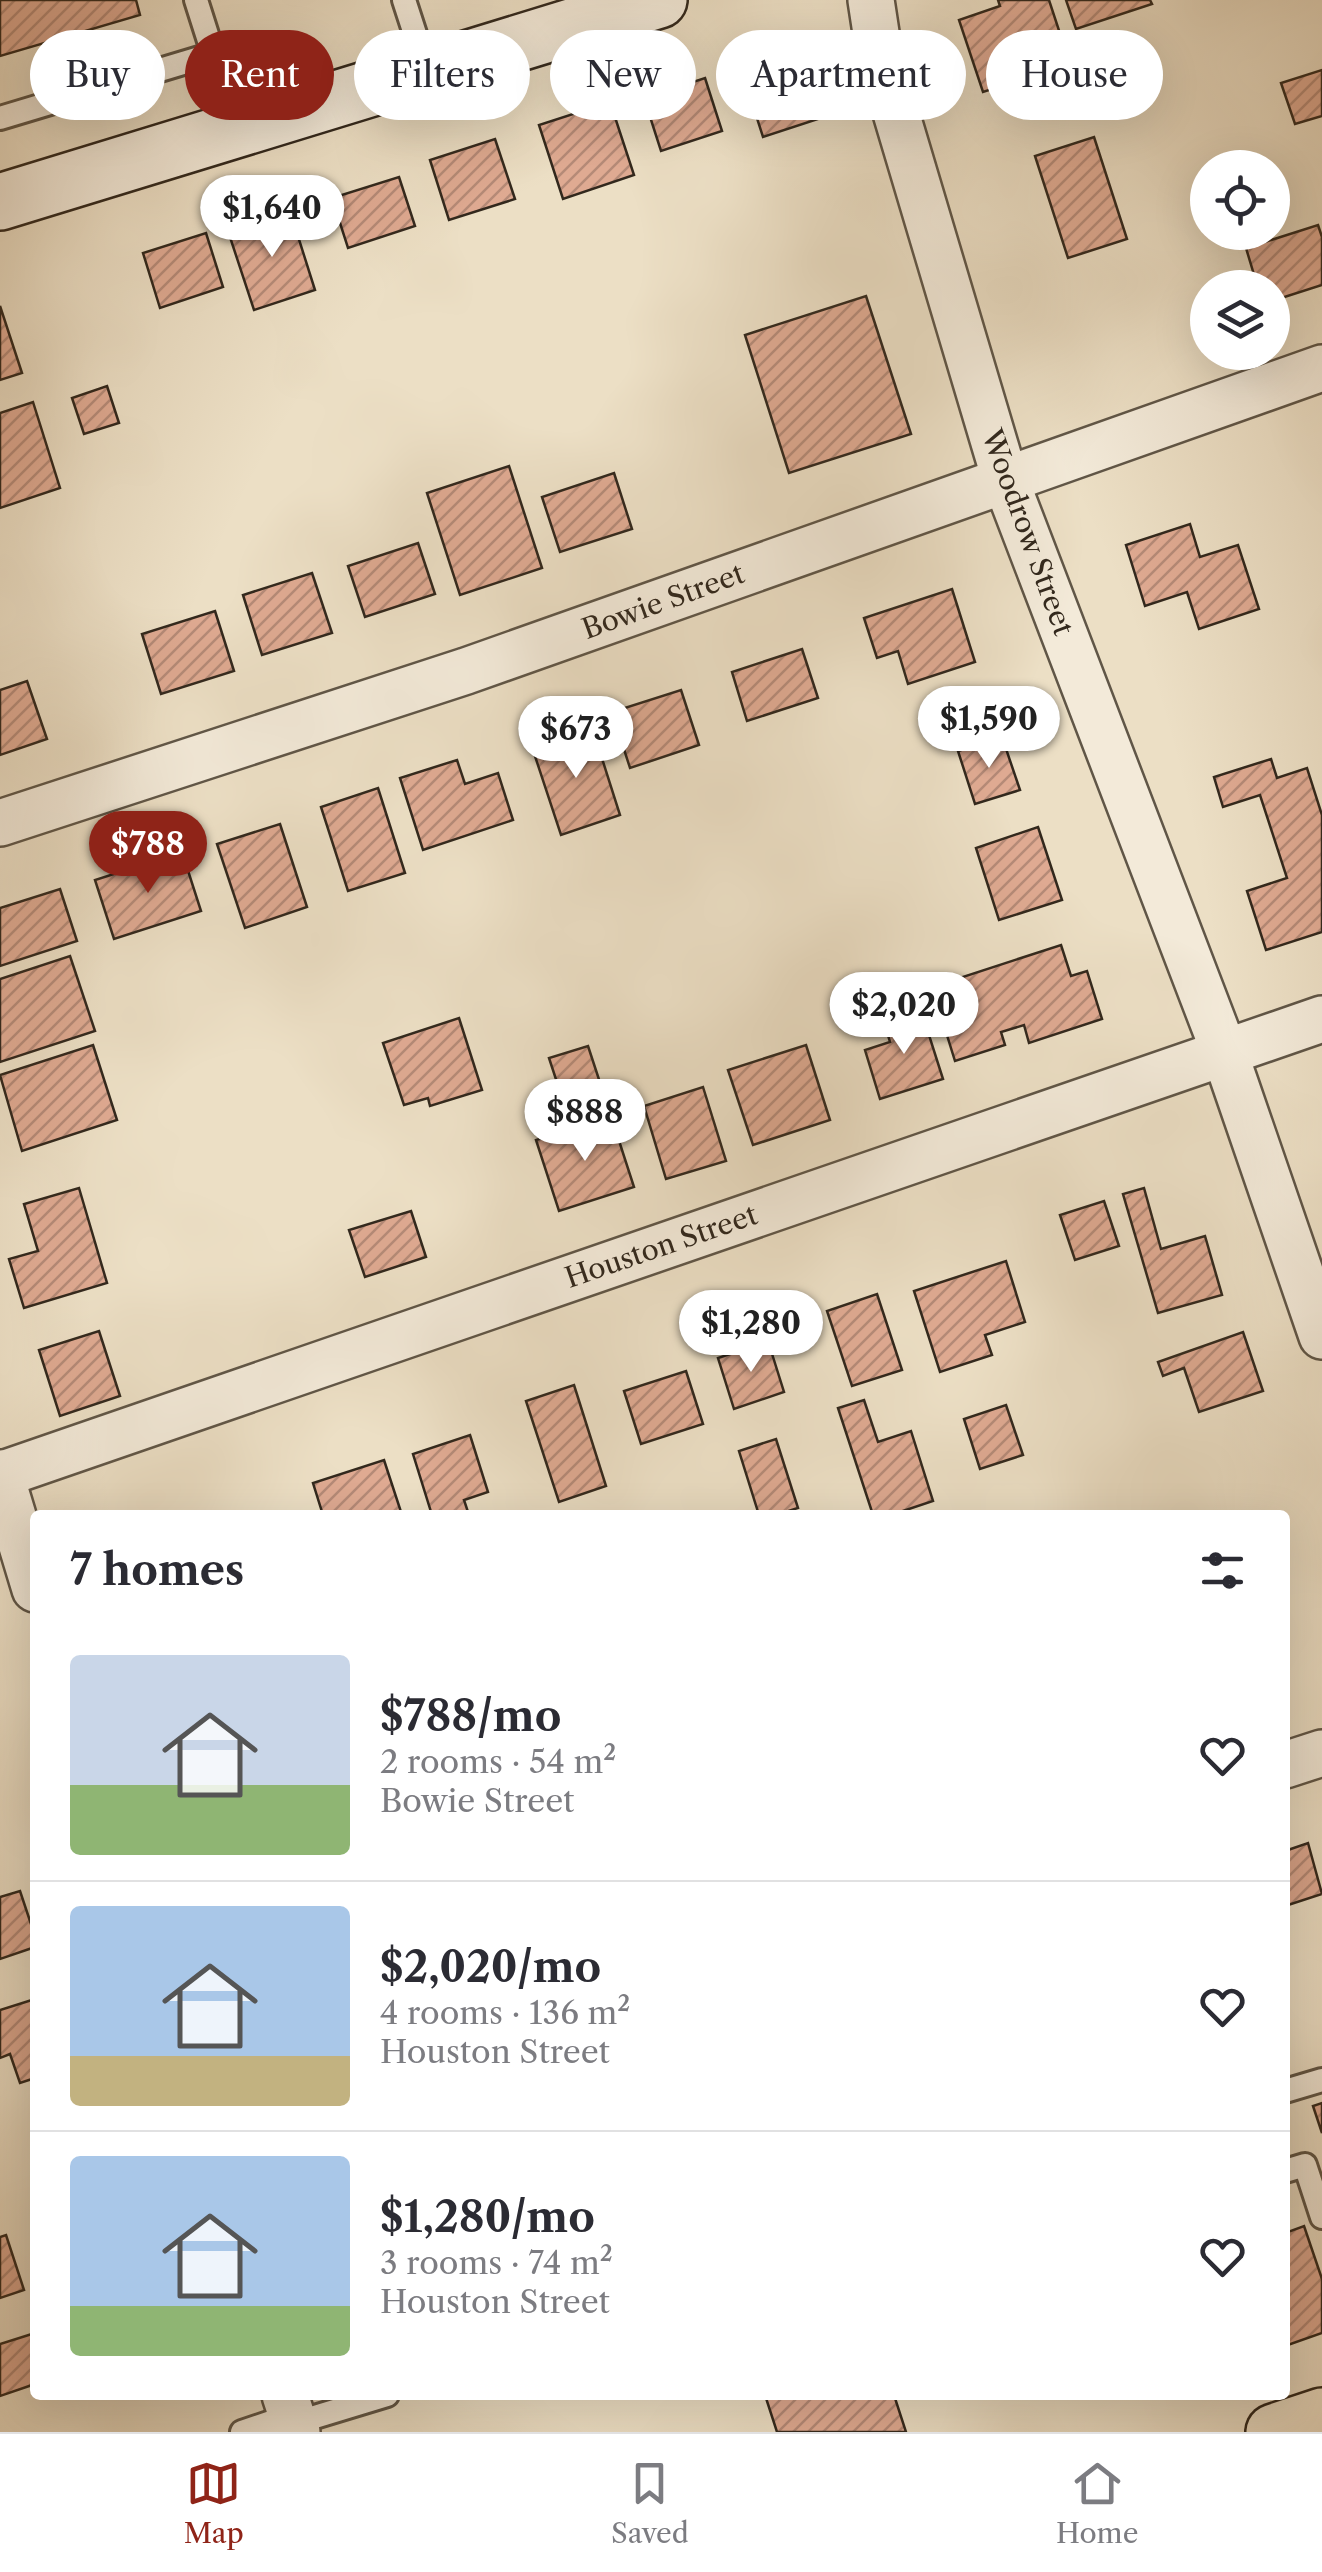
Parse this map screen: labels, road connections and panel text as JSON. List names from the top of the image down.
{
  "streets": {
    "street": ["Woodrow Street", "Bowie Street", "Houston Street"]
  },
  "crossings": [
    ["Woodrow Street", "Bowie Street"],
    ["Woodrow Street", "Houston Street"]
  ],
  "page": {
    "chip": [
      "Buy",
      "Rent",
      "Filters",
      "New",
      "Apartment",
      "House"
    ],
    "price": [
      "$1,640",
      "$1,590",
      "$673",
      "$788",
      "$2,020",
      "$888",
      "$1,280"
    ],
    "heading": "7 homes",
    "list": [
      {
        "name": "$788/mo",
        "note": "2 rooms · 54 m² · Bowie Street"
      },
      {
        "name": "$2,020/mo",
        "note": "4 rooms · 136 m² · Houston Street"
      },
      {
        "name": "$1,280/mo",
        "note": "3 rooms · 74 m² · Houston Street"
      }
    ],
    "tabs": ["Map", "Saved", "Home"]
  }
}
